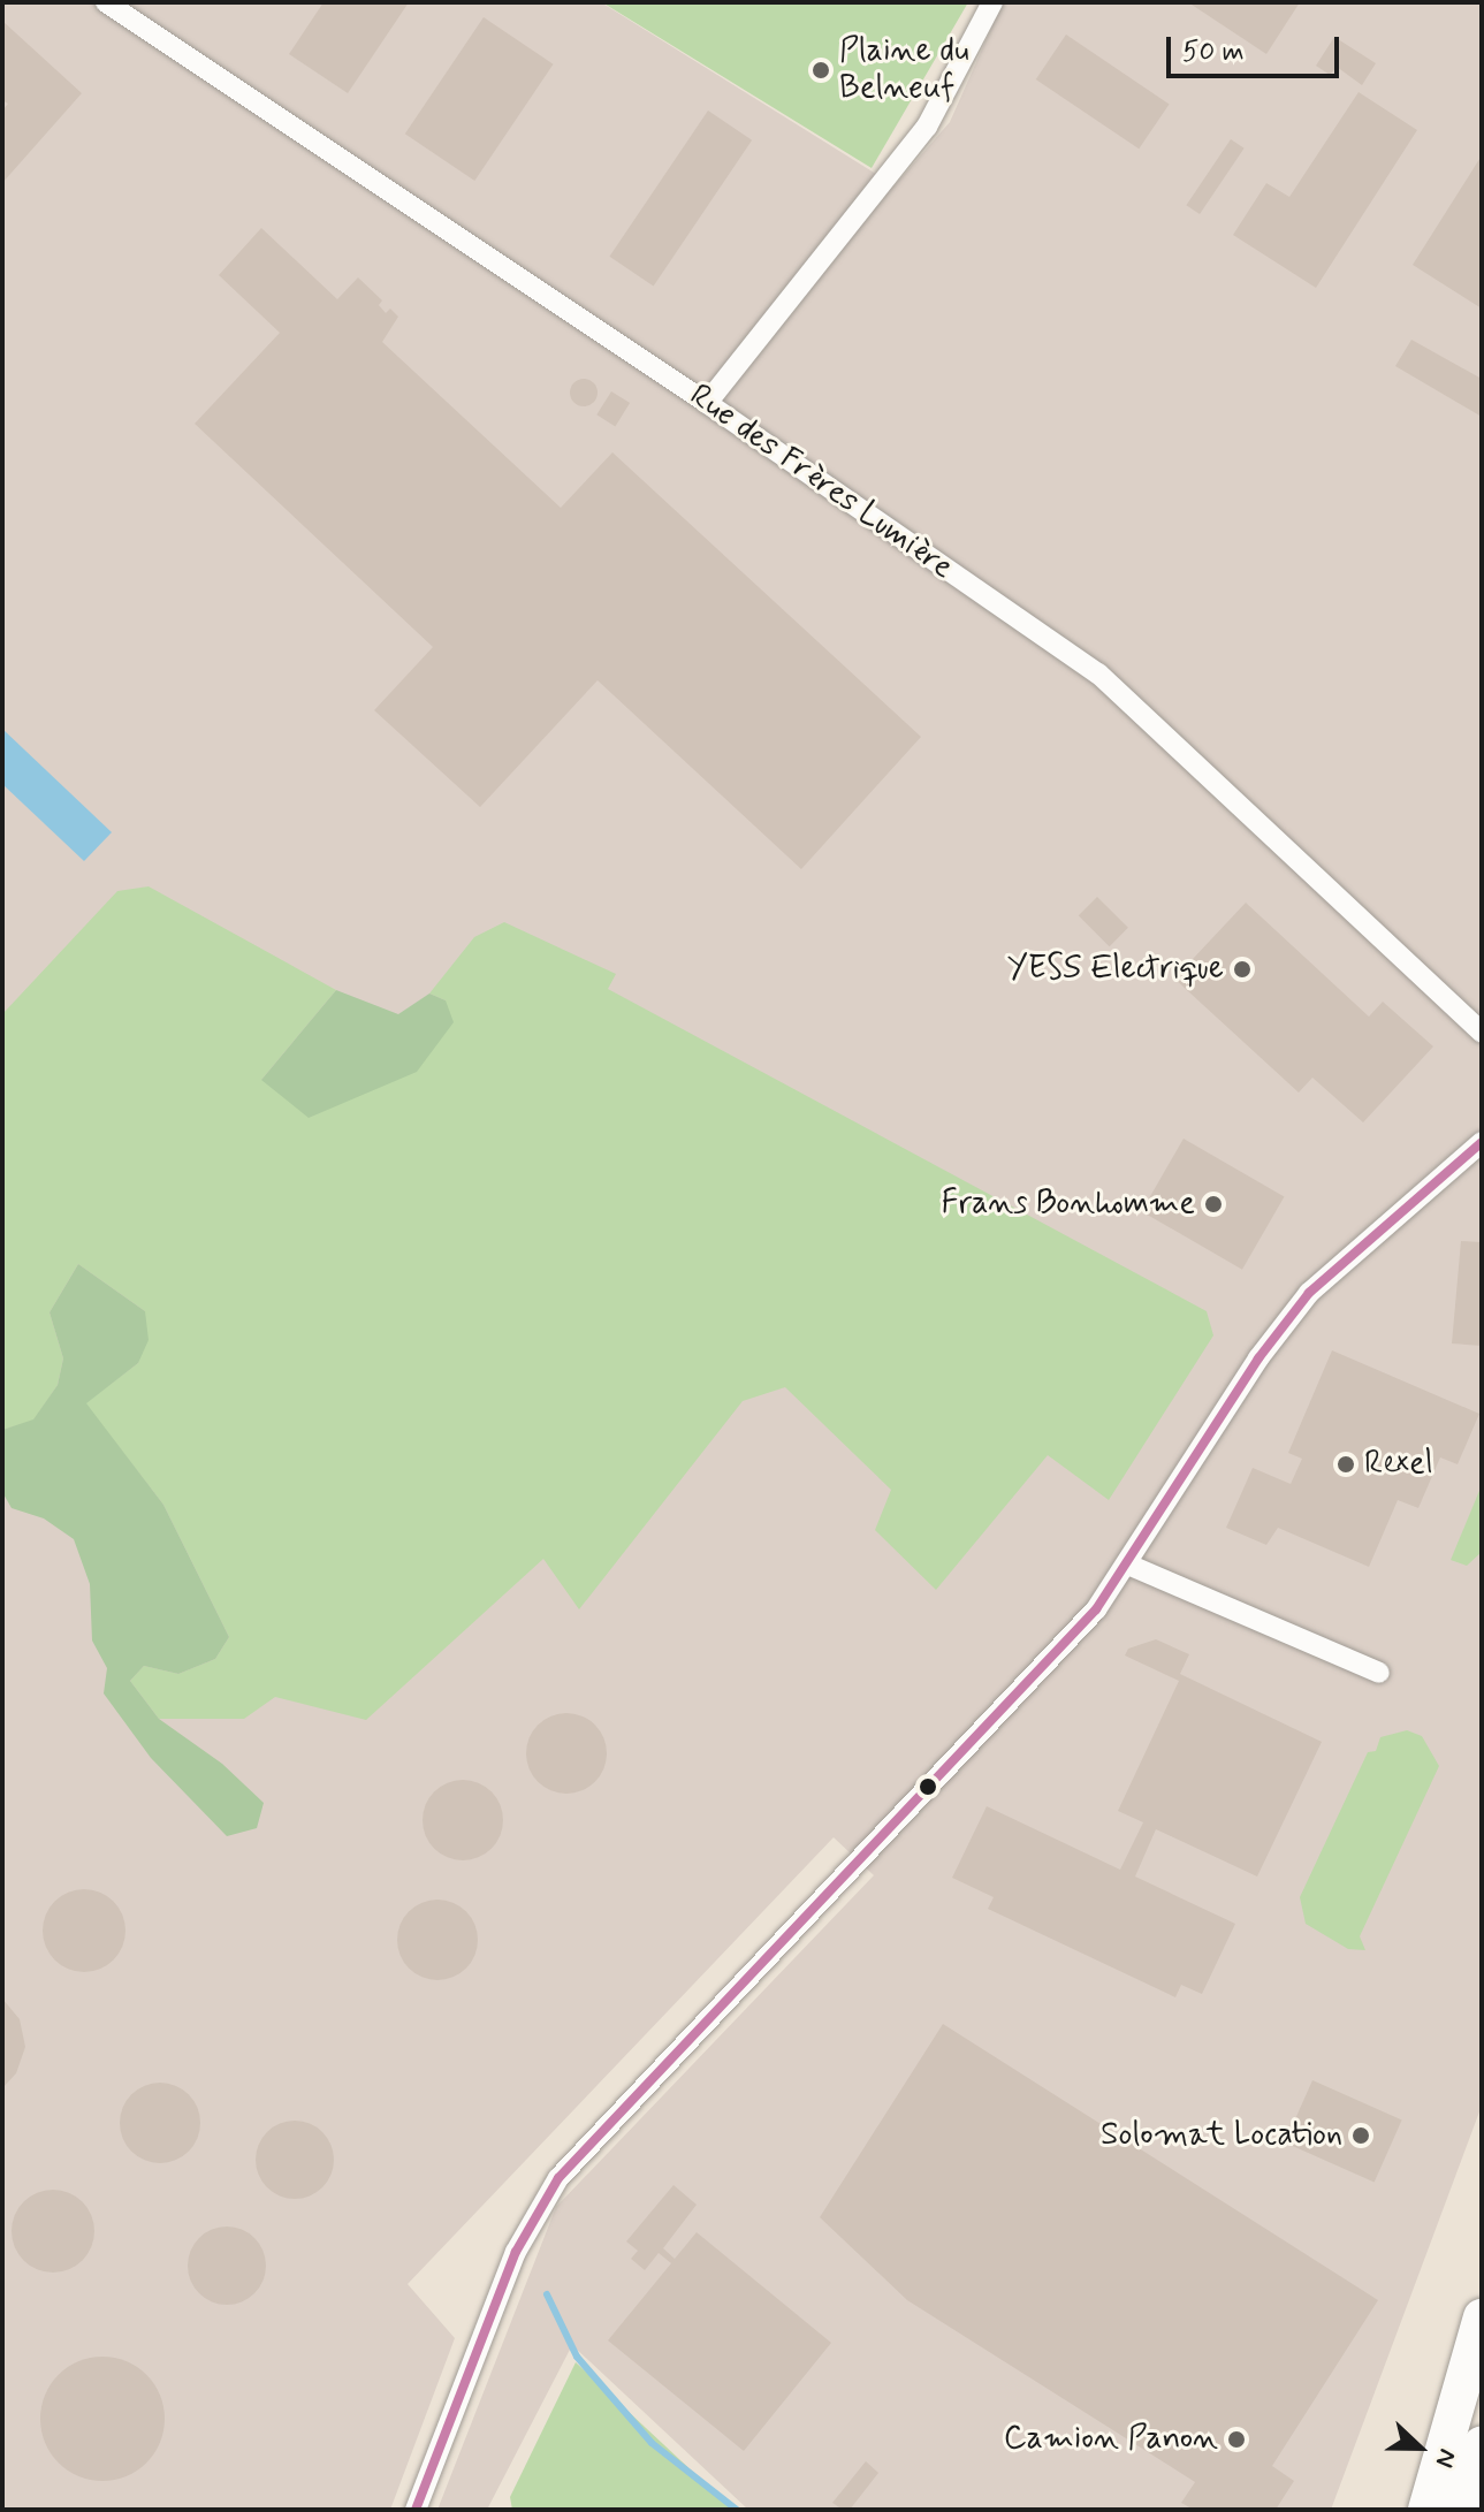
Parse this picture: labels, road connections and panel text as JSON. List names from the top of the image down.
{
  "streets": {
    "street": ["Rue des Frères Lumière"]
  },
  "places": [
    "Plaine du Belneuf",
    "YESS Electrique",
    "Frans Bonhomme",
    "Rexel",
    "Solomat Location",
    "Camion Panon"
  ],
  "scale_bar": "50 m",
  "north": "right"
}
